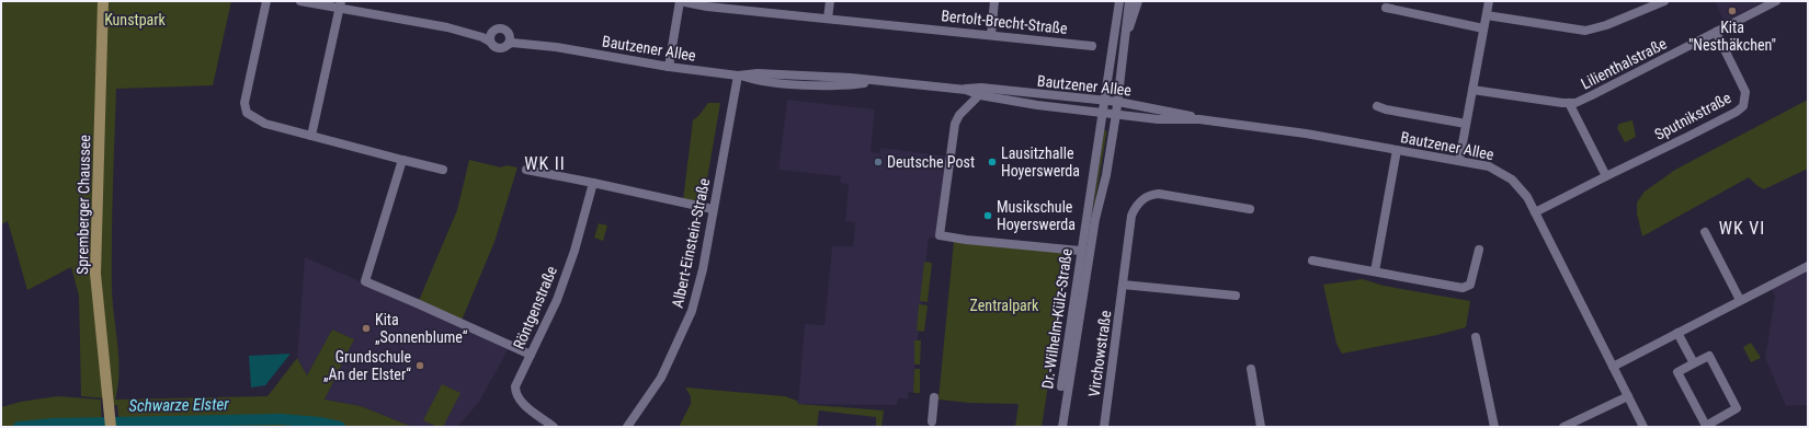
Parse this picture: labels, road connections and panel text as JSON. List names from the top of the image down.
{
  "streets": {
    "main road": ["Spremberger Chaussee"],
    "street": [
      "Bertolt-Brecht-Straße",
      "Bautzener Allee",
      "Lilienthalstraße",
      "Sputnikstraße",
      "Albert-Einstein-Straße",
      "Röntgenstraße",
      "Dr.-Wilhelm-Külz-Straße",
      "Virchowstraße"
    ]
  },
  "crossings": [
    ["Bautzener Allee", "Sputnikstraße"],
    ["Bautzener Allee", "Albert-Einstein-Straße"],
    ["Bautzener Allee", "Dr.-Wilhelm-Külz-Straße"],
    ["Lilienthalstraße", "Sputnikstraße"]
  ],
  "districts": ["WK II", "WK VI"],
  "water": ["Schwarze Elster"],
  "parks": ["Kunstpark", "Zentralpark"],
  "places": [
    "Kita \"Nesthäkchen\"",
    "Deutsche Post",
    "Lausitzhalle Hoyerswerda",
    "Musikschule Hoyerswerda",
    "Kita „Sonnenblume“",
    "Grundschule „An der Elster“"
  ]
}
